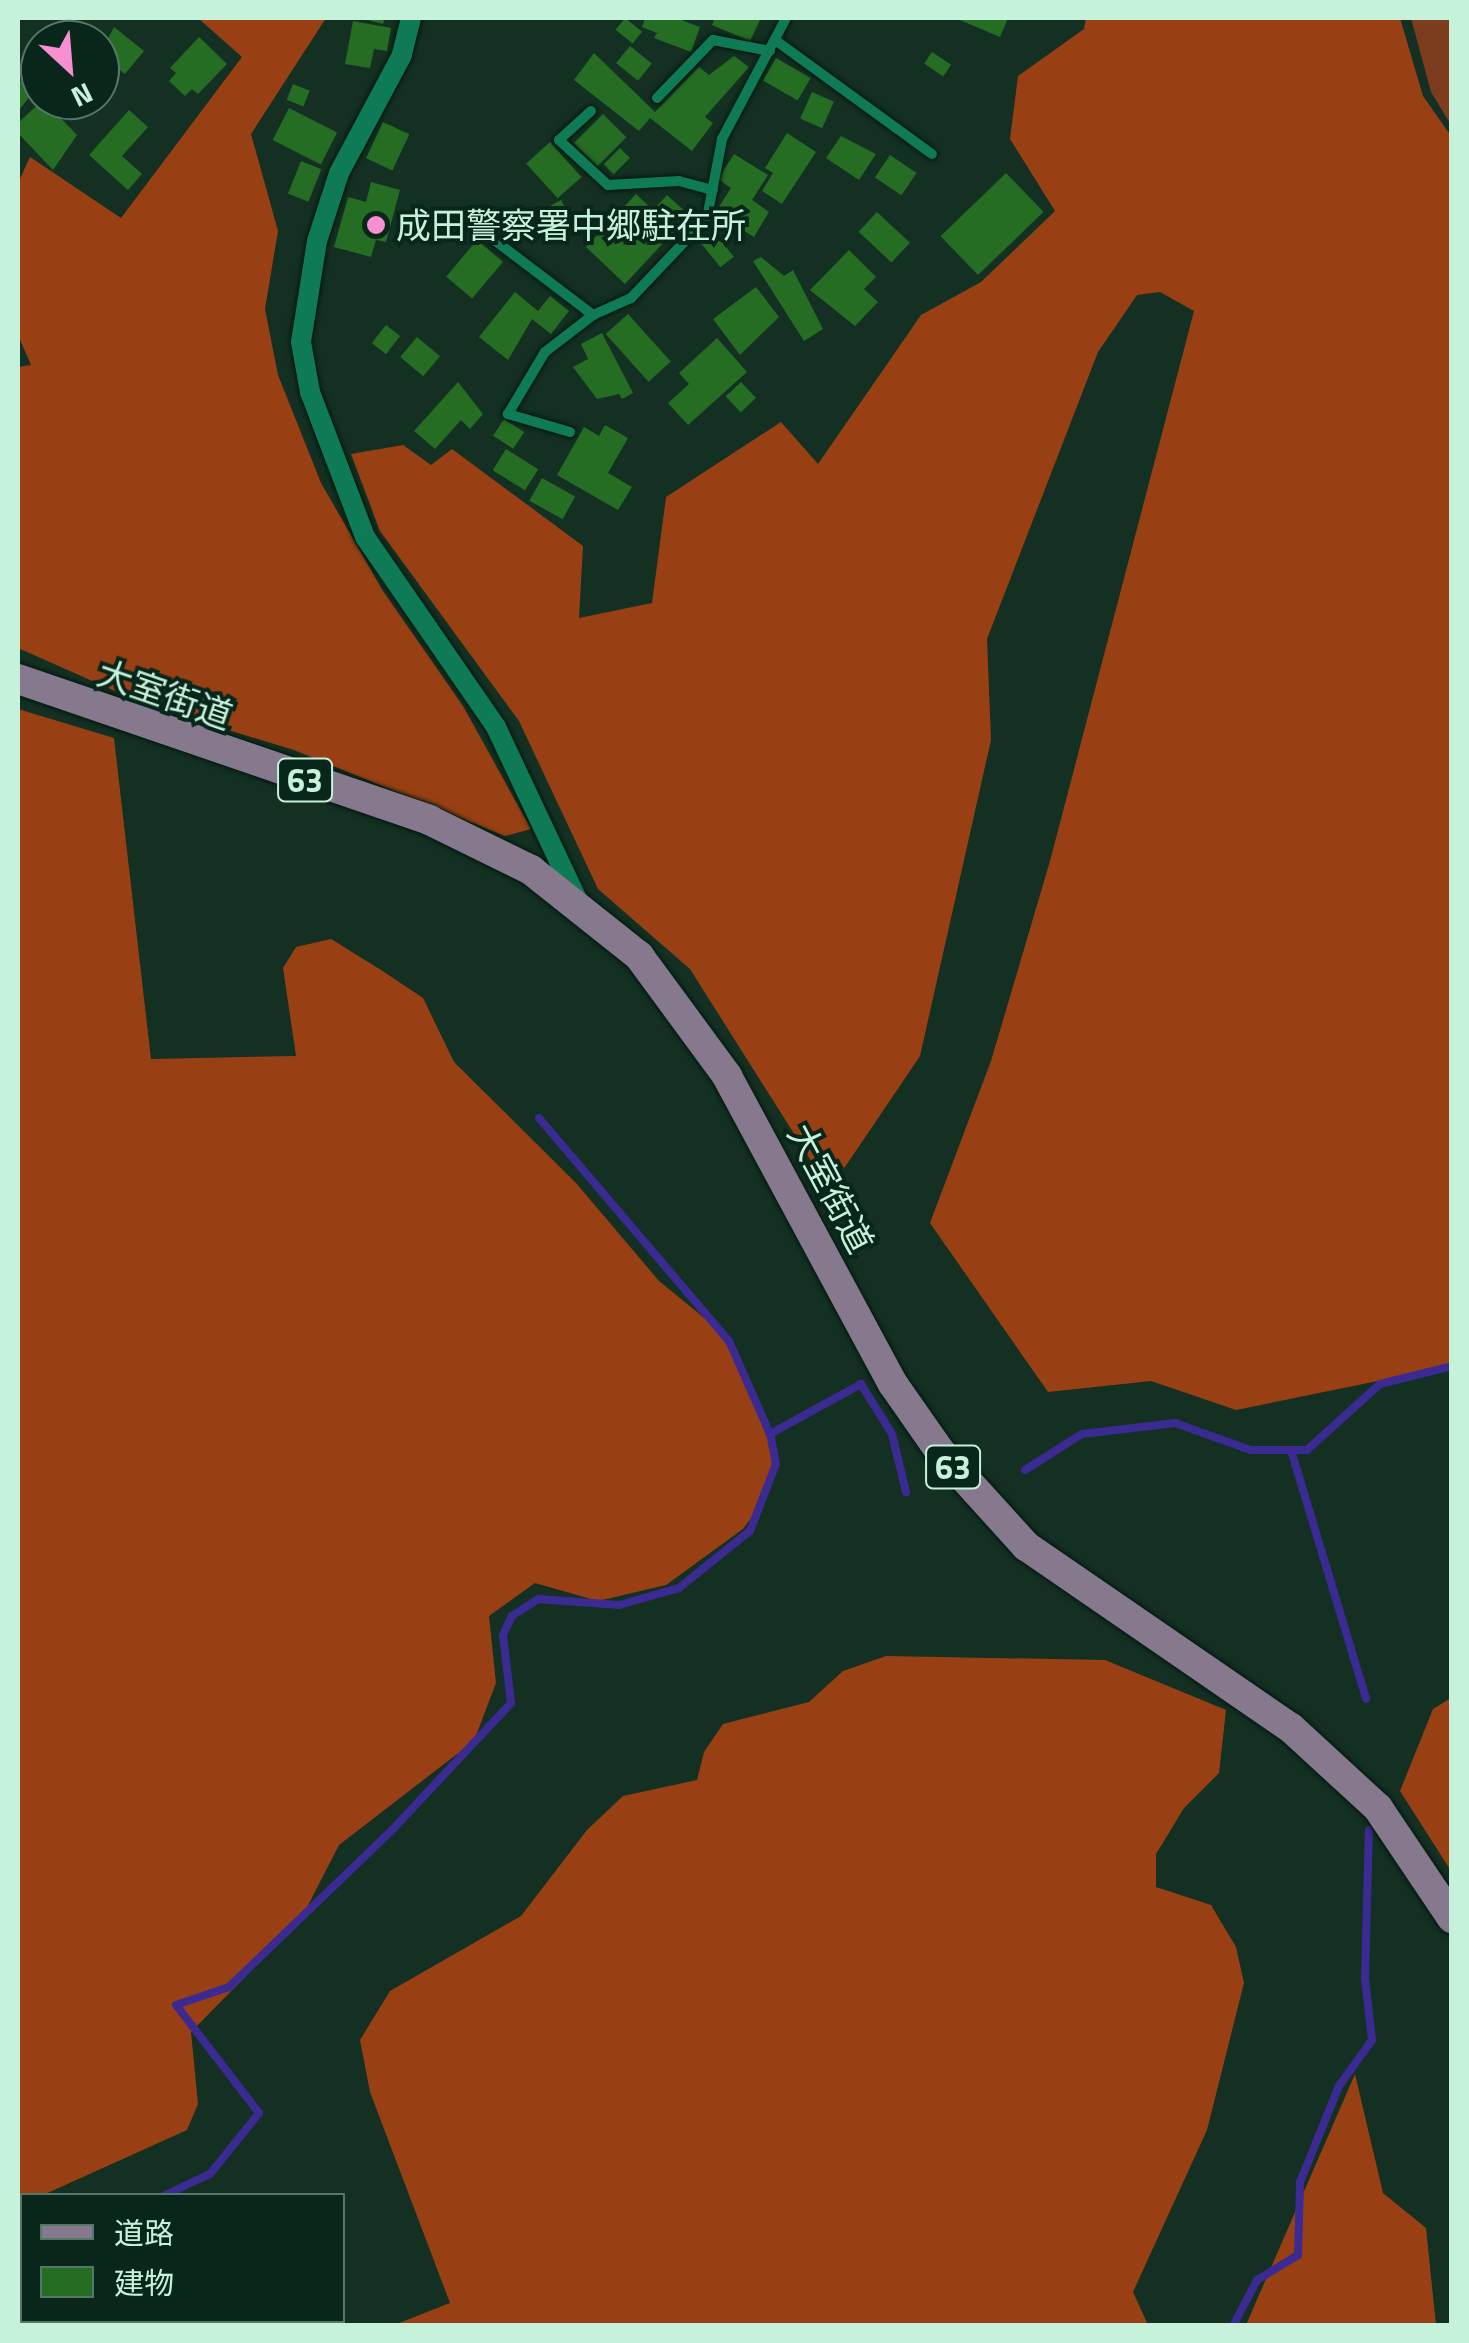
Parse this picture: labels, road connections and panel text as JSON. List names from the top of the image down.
{
  "streets": {
    "main road": ["大室街道", "63"]
  },
  "places": ["成田警察署中郷駐在所"],
  "legend": ["道路", "建物"],
  "north": "bottom right"
}
